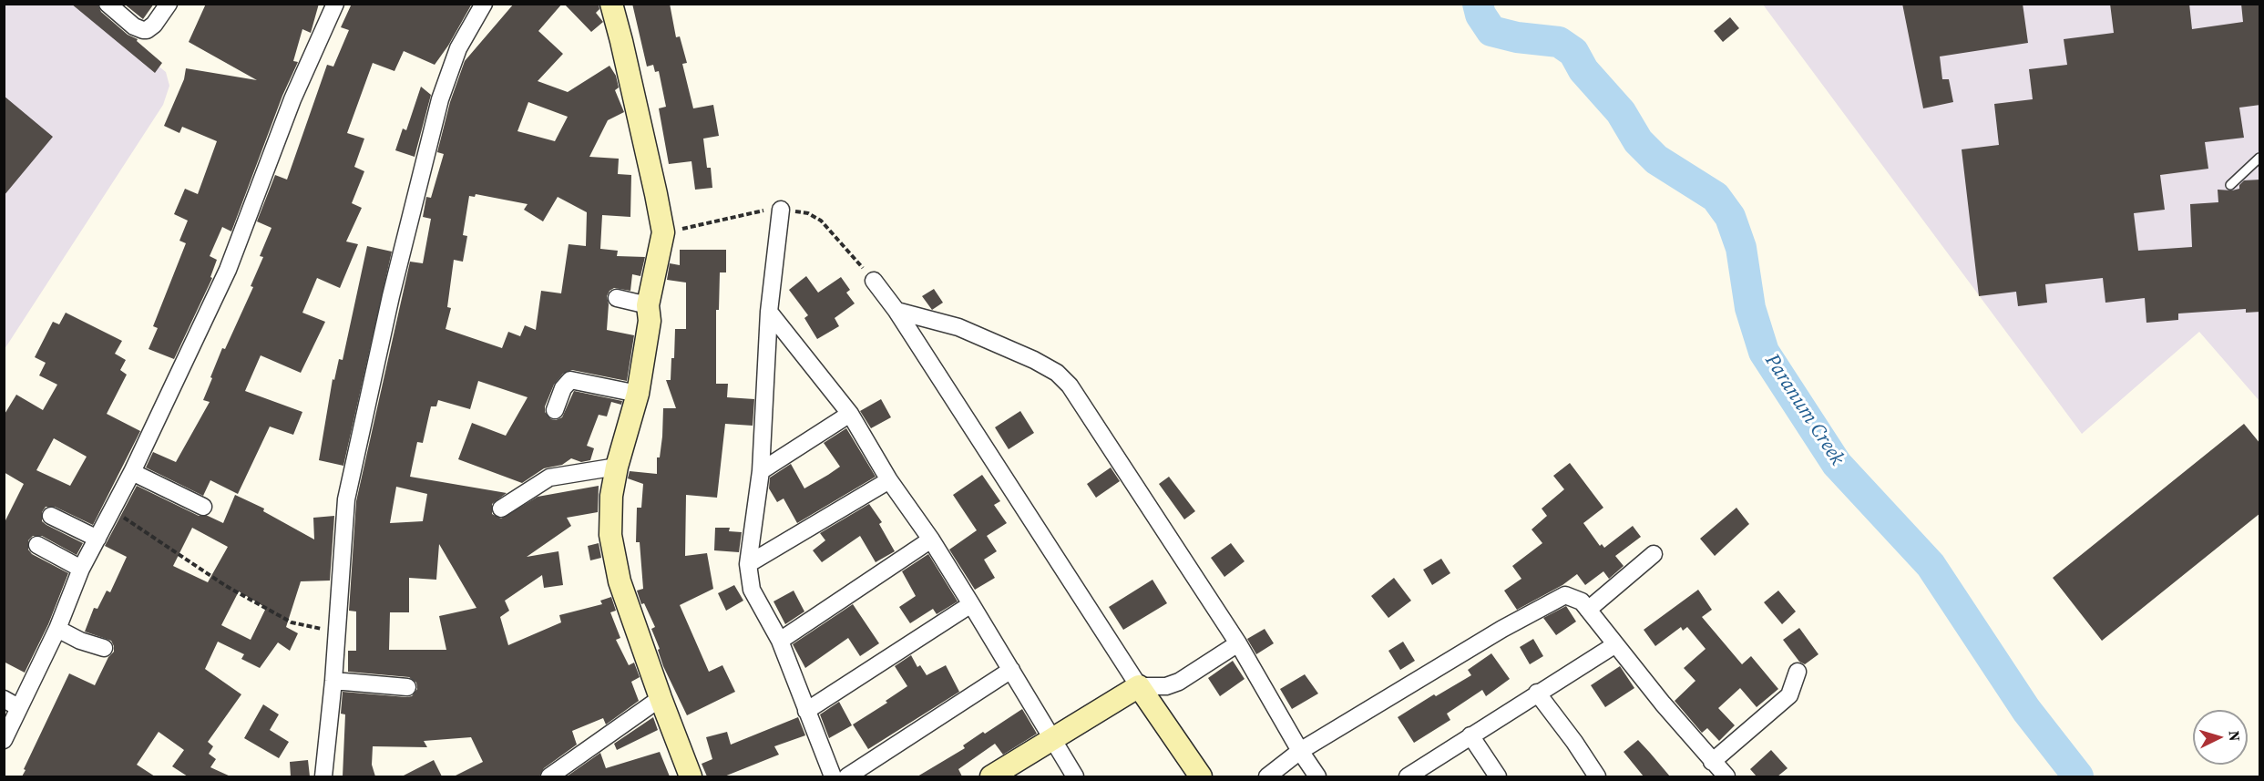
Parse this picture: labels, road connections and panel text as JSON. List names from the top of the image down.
{
  "water": ["Paranum Creek"],
  "north": "right"
}
